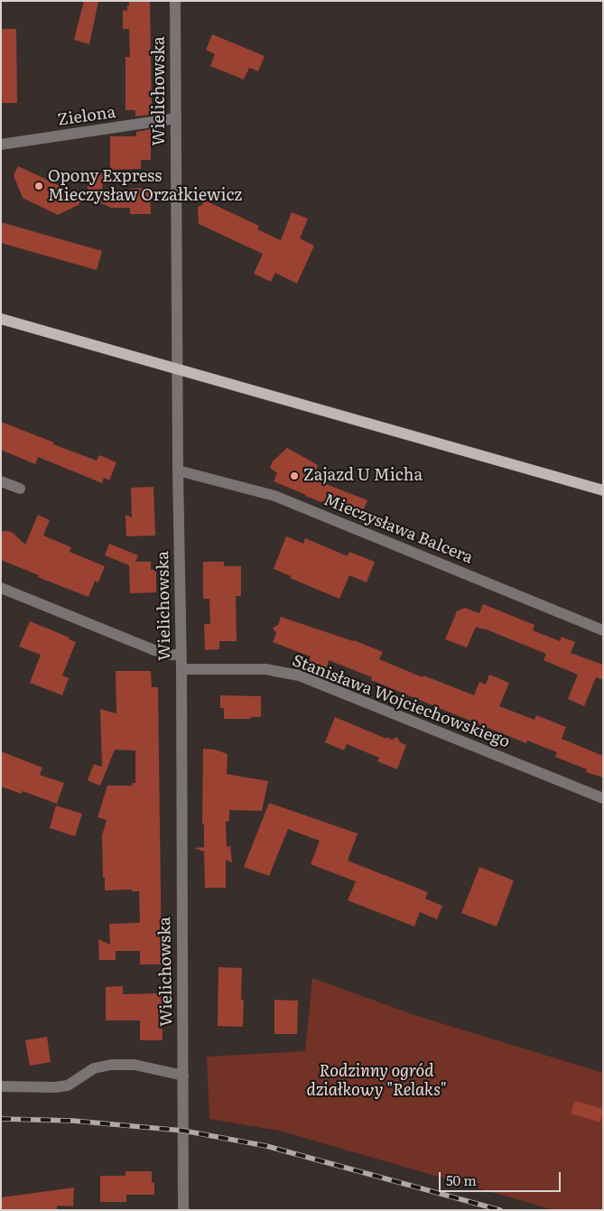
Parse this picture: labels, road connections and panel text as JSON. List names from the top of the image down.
{
  "streets": {
    "street": [
      "Wielichowska",
      "Zielona",
      "Mieczysława Balcera",
      "Stanisława Wojciechowskiego"
    ]
  },
  "crossings": [
    ["Wielichowska", "Zielona"],
    ["Wielichowska", "Mieczysława Balcera"],
    ["Wielichowska", "Stanisława Wojciechowskiego"]
  ],
  "parks": ["Rodzinny ogród działkowy \"Relaks\""],
  "places": ["Opony Express Mieczysław Orzałkiewicz", "Zajazd U Micha"],
  "scale_bar": "50 m"
}
